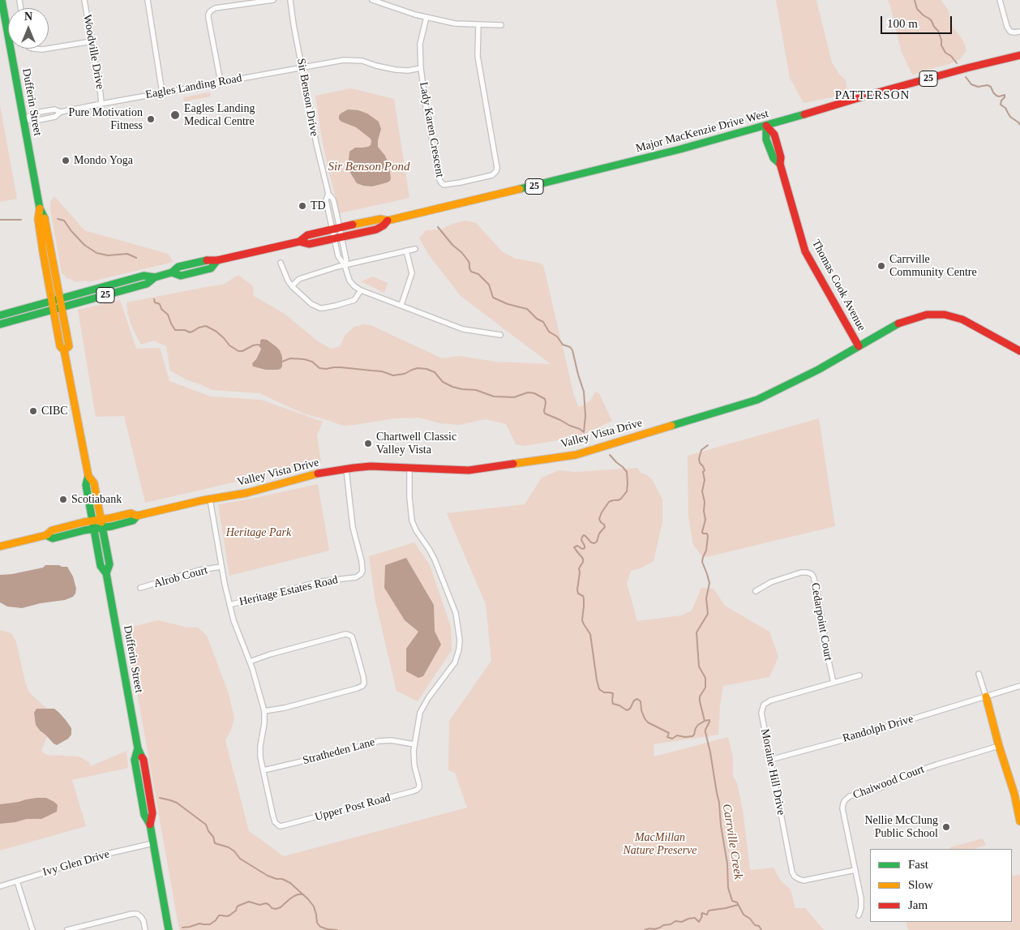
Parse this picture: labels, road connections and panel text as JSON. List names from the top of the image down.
{
  "streets": {
    "main road": [
      "25",
      "Dufferin Street",
      "Major MacKenzie Drive West",
      "Thomas Cook Avenue",
      "Valley Vista Drive"
    ],
    "street": [
      "Woodville Drive",
      "Eagles Landing Road",
      "Sir Benson Drive",
      "Lady Karen Crescent",
      "Alrob Court",
      "Heritage Estates Road",
      "Cedarpoint Court",
      "Randolph Drive",
      "Stratheden Lane",
      "Moraine Hill Drive",
      "Chaiwood Court",
      "Upper Post Road",
      "Ivy Glen Drive"
    ]
  },
  "crossings": [
    ["Woodville Drive", "Eagles Landing Road"],
    ["Eagles Landing Road", "Sir Benson Drive"],
    ["Eagles Landing Road", "Dufferin Street"],
    ["Eagles Landing Road", "Lady Karen Crescent"],
    ["Sir Benson Drive", "Major MacKenzie Drive West"],
    ["Dufferin Street", "Major MacKenzie Drive West"],
    ["Dufferin Street", "Valley Vista Drive"],
    ["Dufferin Street", "Ivy Glen Drive"],
    ["Major MacKenzie Drive West", "Thomas Cook Avenue"],
    ["Thomas Cook Avenue", "Valley Vista Drive"],
    ["Valley Vista Drive", "Heritage Estates Road"],
    ["Valley Vista Drive", "Upper Post Road"],
    ["Alrob Court", "Upper Post Road"],
    ["Heritage Estates Road", "Upper Post Road"],
    ["Cedarpoint Court", "Moraine Hill Drive"],
    ["Randolph Drive", "Moraine Hill Drive"],
    ["Stratheden Lane", "Upper Post Road"],
    ["Moraine Hill Drive", "Chaiwood Court"]
  ],
  "districts": ["PATTERSON"],
  "water": ["Sir Benson Pond", "Carrville Creek"],
  "parks": ["Heritage Park", "MacMillan Nature Preserve"],
  "places": [
    "Eagles Landing Medical Centre",
    "Pure Motivation Fitness",
    "Mondo Yoga",
    "TD",
    "Carrville Community Centre",
    "CIBC",
    "Chartwell Classic Valley Vista",
    "Scotiabank",
    "Nellie McClung Public School"
  ],
  "legend": ["Fast", "Slow", "Jam"],
  "scale_bar": "100 m",
  "north": "top"
}
